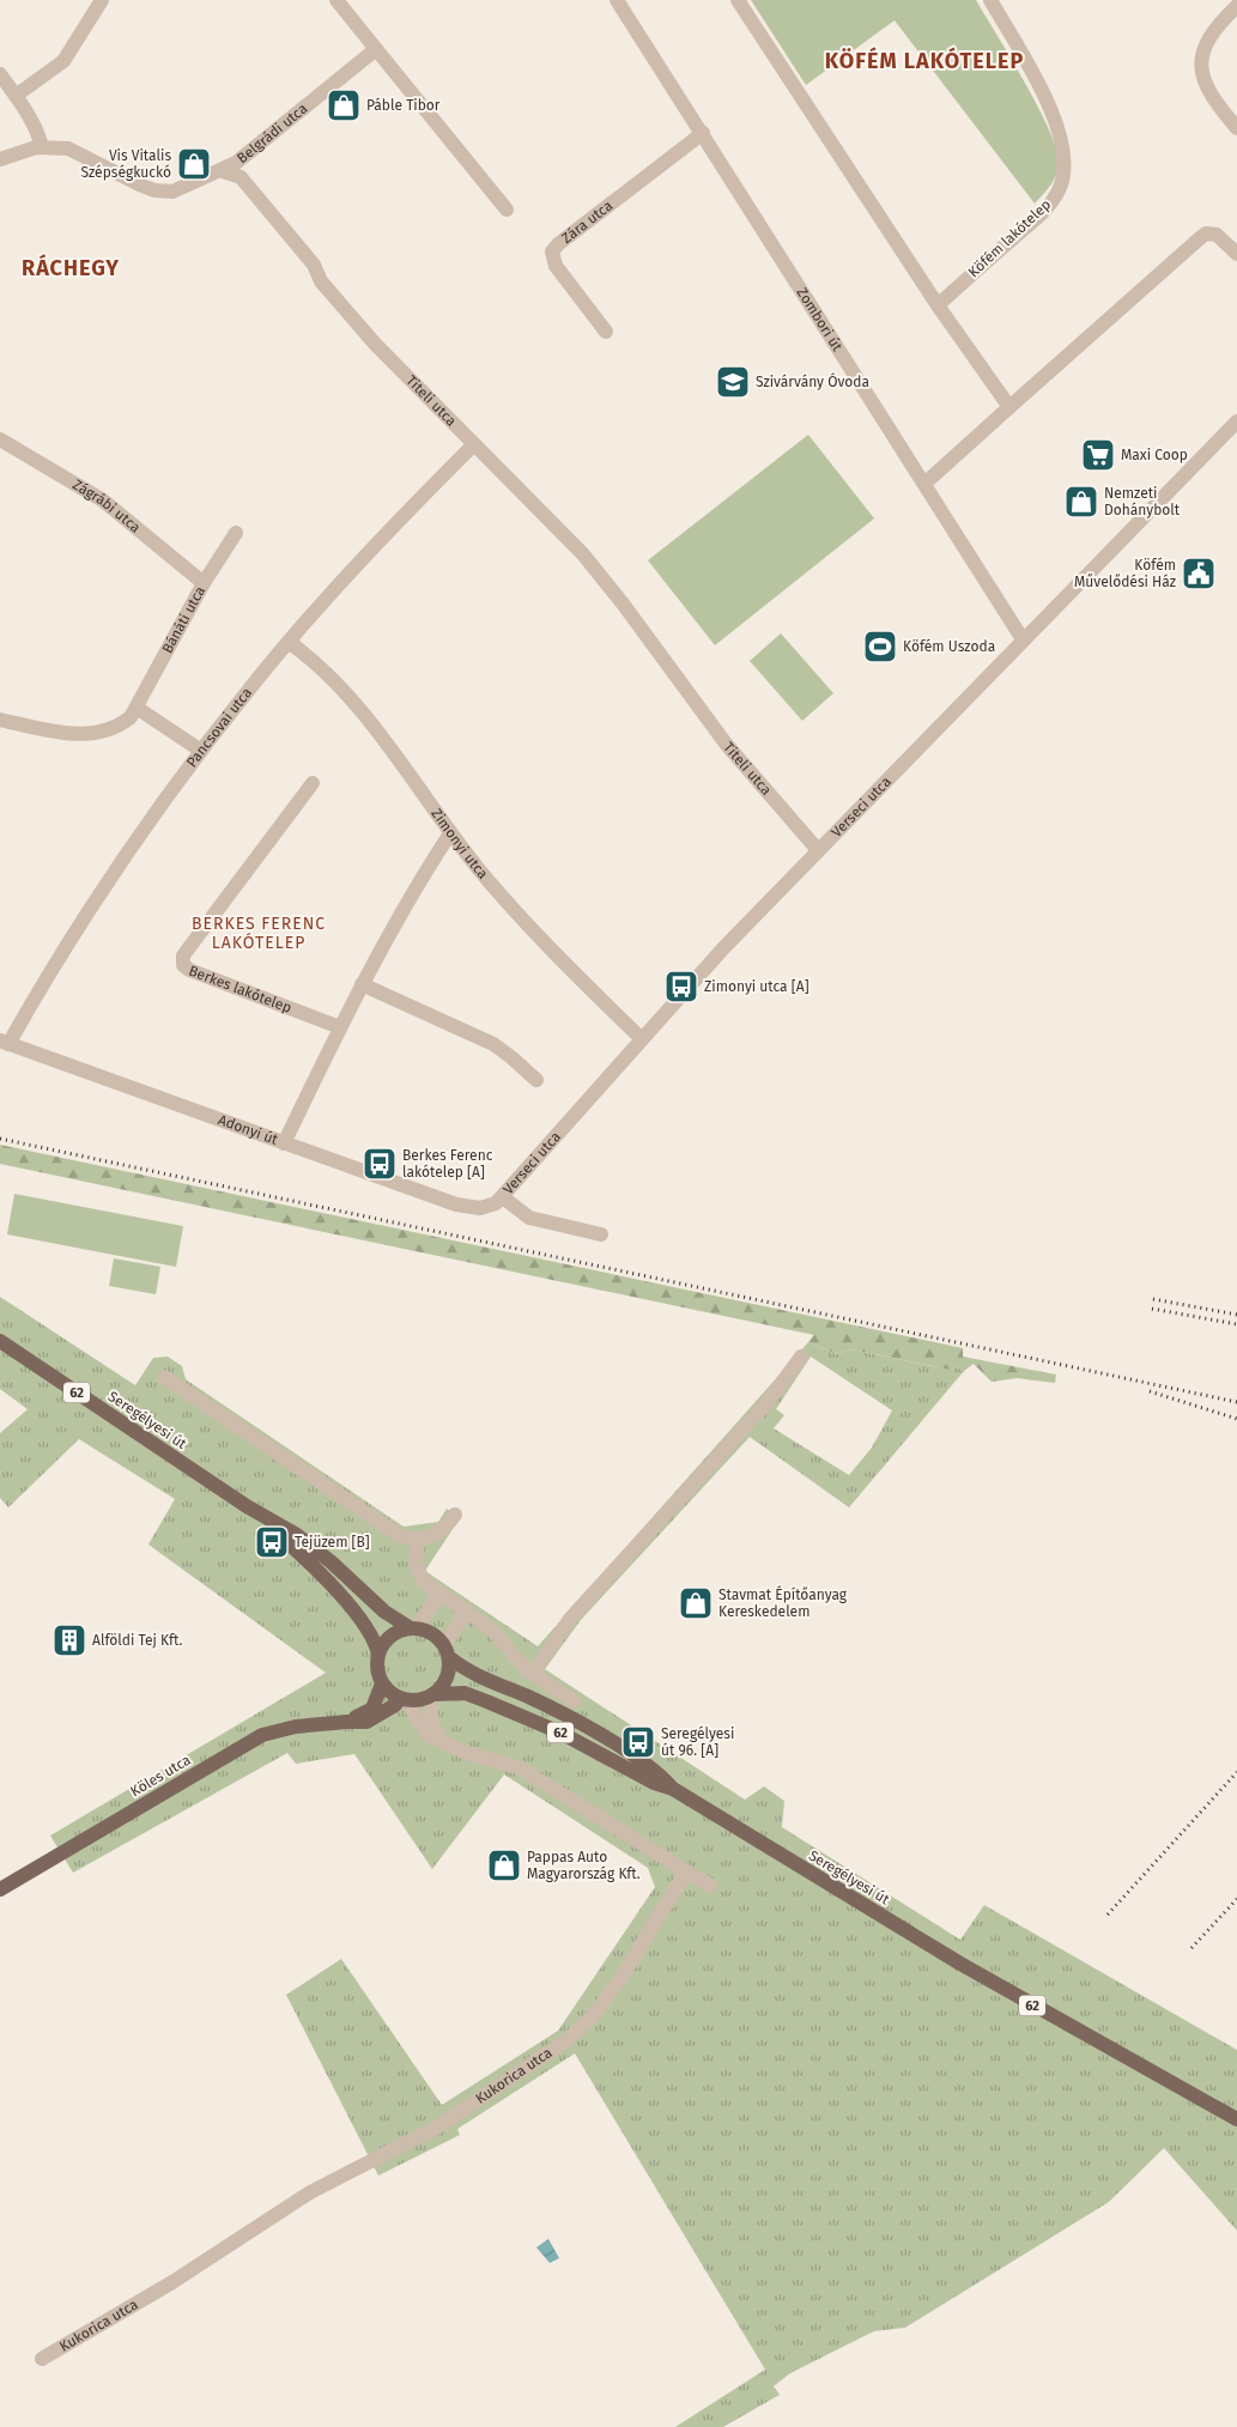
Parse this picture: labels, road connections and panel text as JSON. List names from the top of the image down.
{
  "streets": {
    "main road": ["62", "Seregélyesi út", "Köles utca"],
    "street": [
      "Belgrádi utca",
      "Zára utca",
      "Köfém lakótelep",
      "Zombori út",
      "Titeli utca",
      "Zágrábi utca",
      "Bánáti utca",
      "Pancsovai utca",
      "Verseci utca",
      "Zimonyi utca",
      "Berkes lakótelep",
      "Adonyi út",
      "Kukorica utca"
    ]
  },
  "crossings": [
    ["Belgrádi utca", "Titeli utca"],
    ["Zára utca", "Zombori út"],
    ["Zombori út", "Verseci utca"],
    ["Titeli utca", "Pancsovai utca"],
    ["Titeli utca", "Verseci utca"],
    ["Zágrábi utca", "Bánáti utca"],
    ["Pancsovai utca", "Zimonyi utca"],
    ["Pancsovai utca", "Adonyi út"],
    ["Verseci utca", "Zimonyi utca"],
    ["Verseci utca", "Adonyi út"],
    ["Seregélyesi út", "Köles utca"]
  ],
  "districts": ["KÖFÉM LAKÓTELEP", "RÁCHEGY", "BERKES FERENC LAKÓTELEP"],
  "places": {
    "shop": [
      "Páble Tibor",
      "Vis Vitalis Szépségkuckó",
      "Nemzeti Dohánybolt",
      "Stavmat Építőanyag Kereskedelem",
      "Pappas Auto Magyarország Kft."
    ],
    "school or university": ["Szivárvány Óvoda"],
    "supermarket": ["Maxi Coop"],
    "public building": ["Köfém Művelődési Ház"],
    "sports": ["Köfém Uszoda"],
    "bus stop": [
      "Zimonyi utca [A]",
      "Berkes Ferenc lakótelep [A]",
      "Tejüzem [B]",
      "Seregélyesi út 96. [A]"
    ],
    "building": ["Alföldi Tej Kft."]
  }
}
